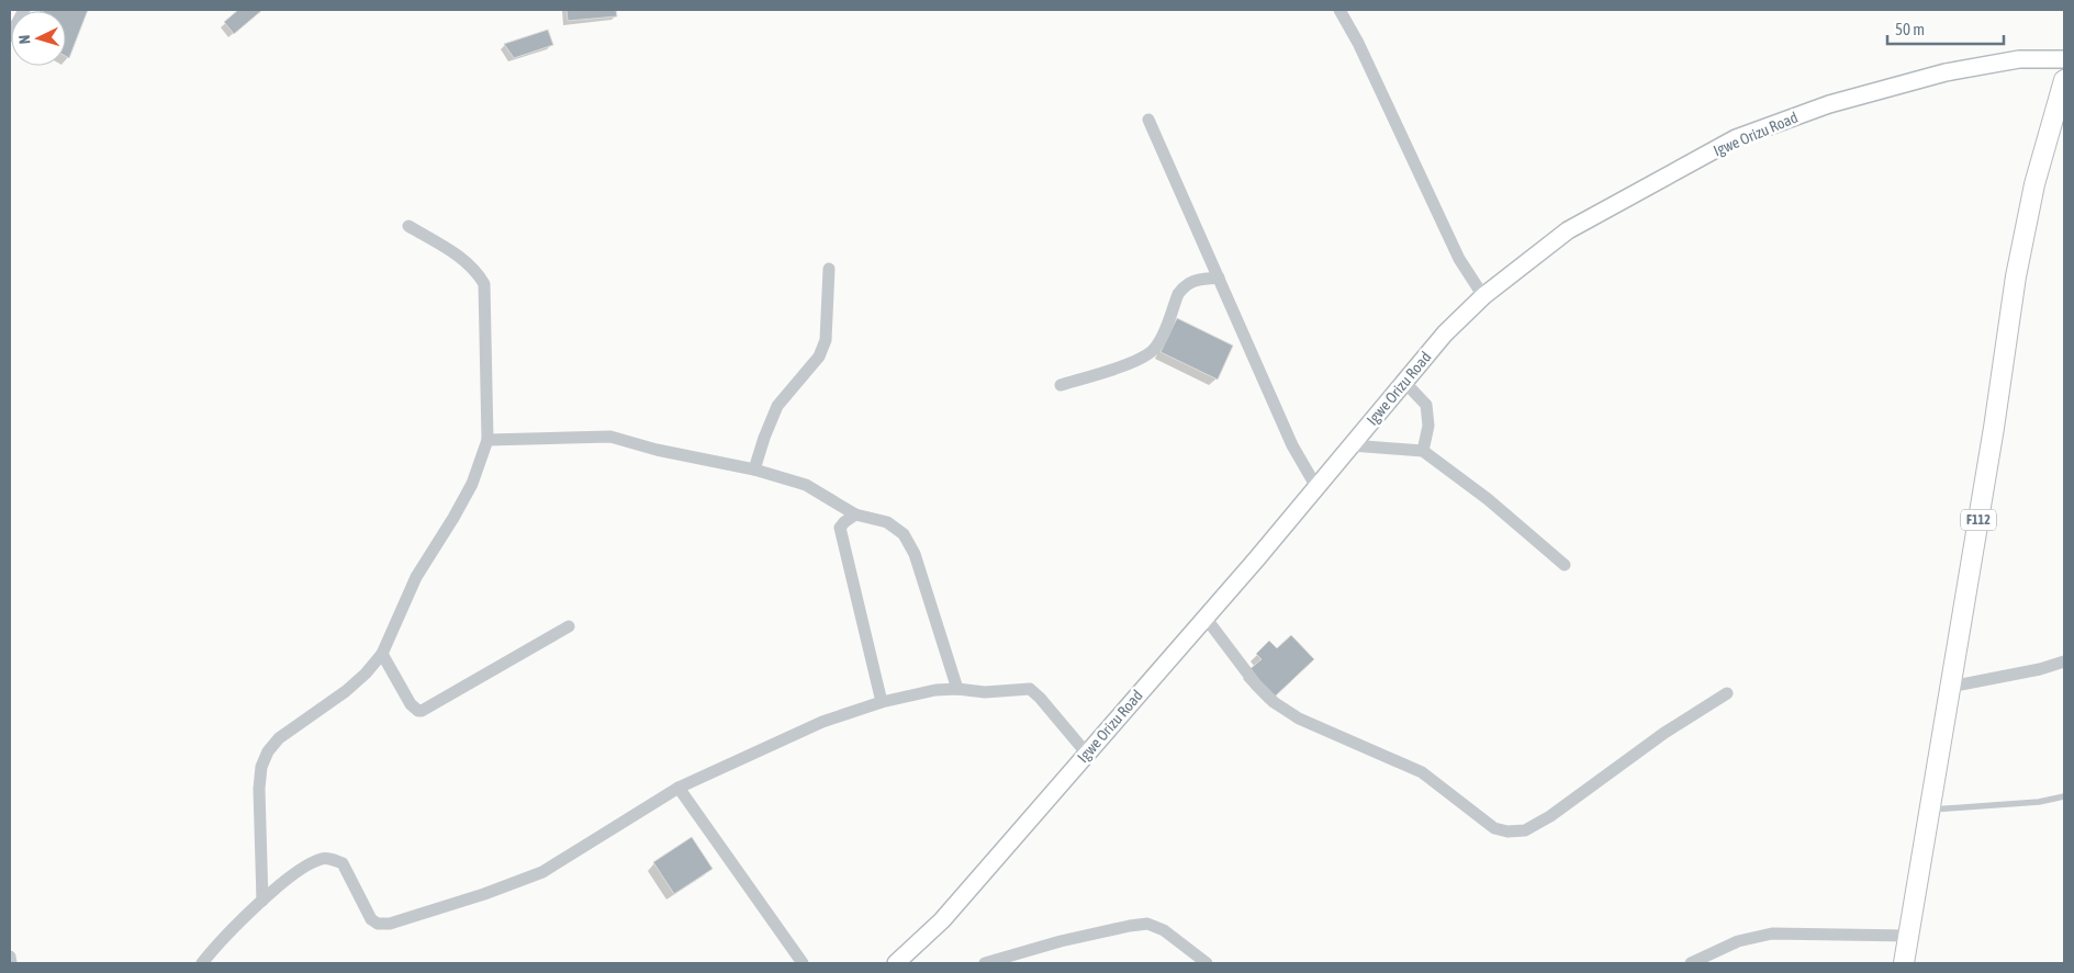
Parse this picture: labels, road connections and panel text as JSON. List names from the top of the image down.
{
  "streets": {
    "main road": ["Igwe Orizu Road", "F112"]
  },
  "scale_bar": "50 m",
  "north": "left"
}
